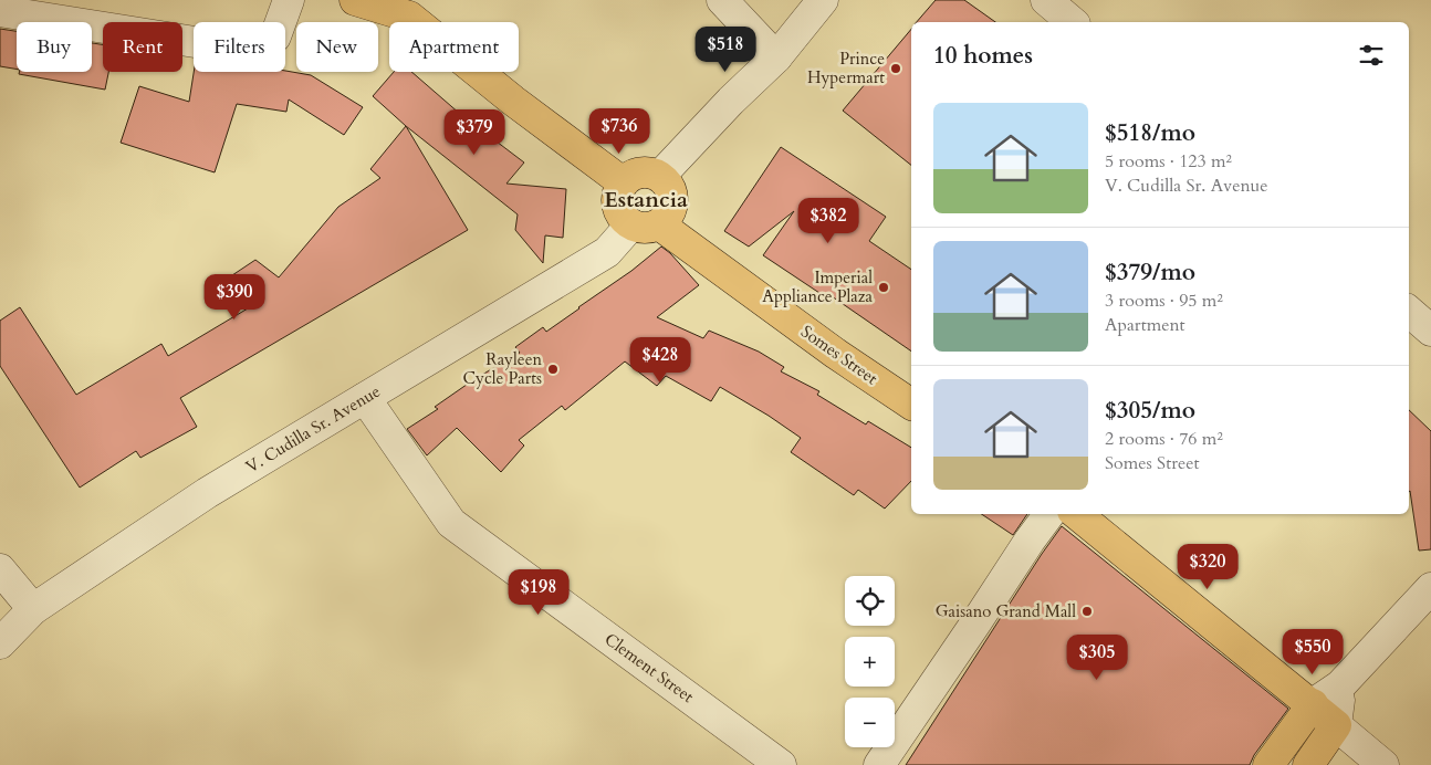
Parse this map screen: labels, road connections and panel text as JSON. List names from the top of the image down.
{
  "streets": {
    "main road": ["Somes Street"],
    "street": ["V. Cudilla Sr. Avenue", "Clement Street"]
  },
  "crossings": [
    ["Somes Street", "V. Cudilla Sr. Avenue"],
    ["V. Cudilla Sr. Avenue", "Clement Street"]
  ],
  "districts": ["Estancia"],
  "places": [
    "Prince Hypermart",
    "Imperial Appliance Plaza",
    "Rayleen Cycle Parts",
    "Gaisano Grand Mall"
  ],
  "page": {
    "chip": [
      "Buy",
      "Rent",
      "Filters",
      "New",
      "Apartment"
    ],
    "heading": "10 homes",
    "price": [
      "$518",
      "$736",
      "$379",
      "$382",
      "$390",
      "$428",
      "$320",
      "$198",
      "$550",
      "$305"
    ],
    "list": [
      {
        "name": "$518/mo",
        "note": "5 rooms · 123 m² · V. Cudilla Sr. Avenue"
      },
      {
        "name": "$379/mo",
        "note": "3 rooms · 95 m² · Apartment"
      },
      {
        "name": "$305/mo",
        "note": "2 rooms · 76 m² · Somes Street"
      }
    ],
    "map_buttons": ["+", "−"]
  }
}
